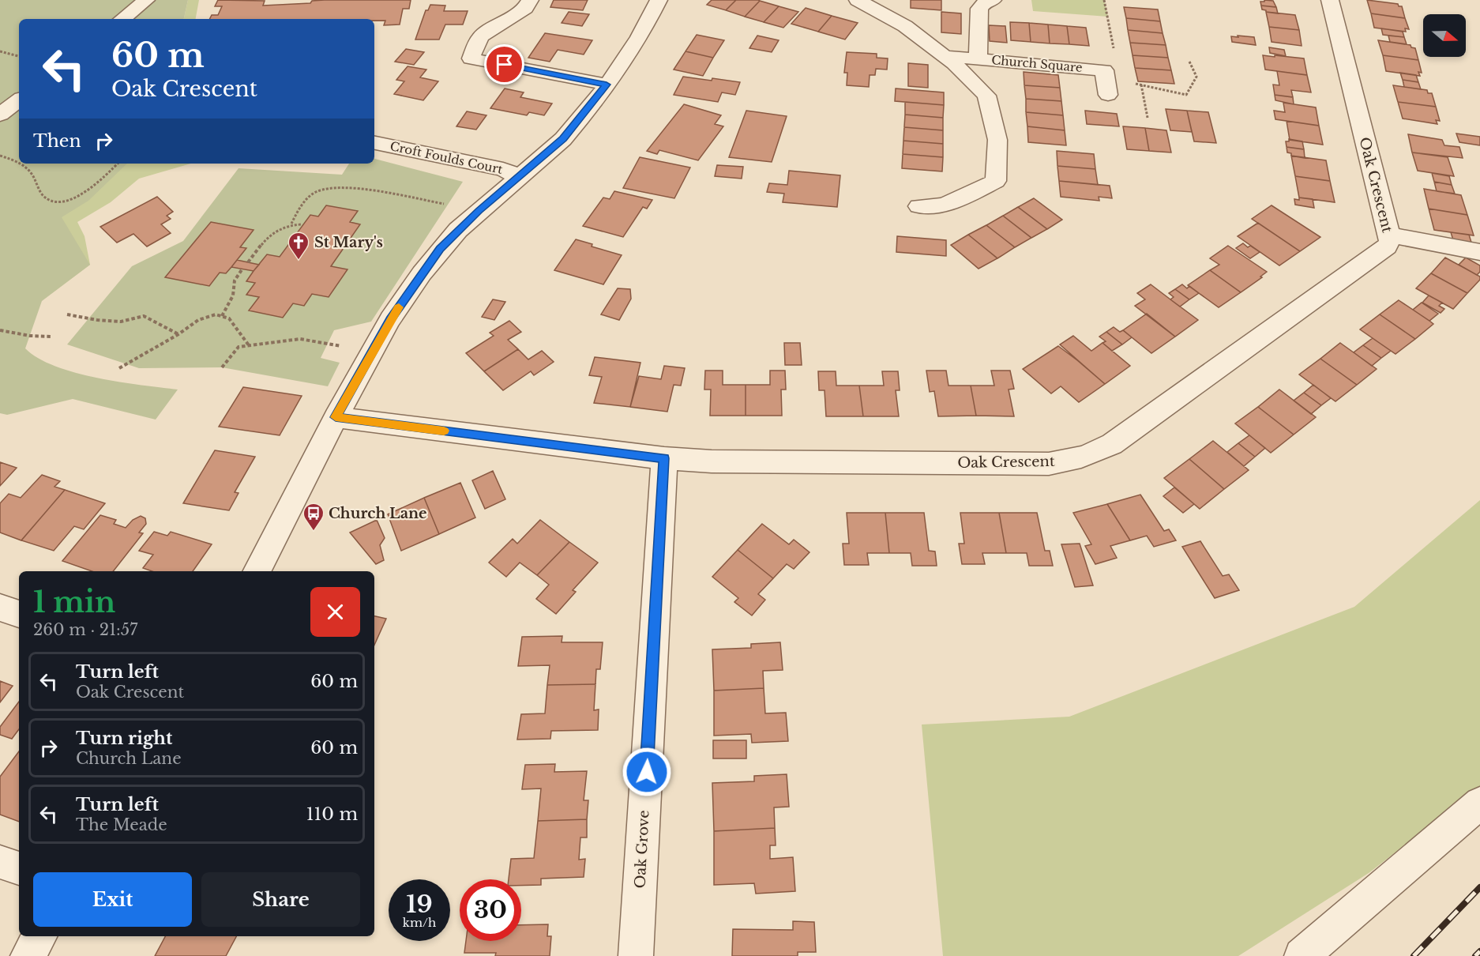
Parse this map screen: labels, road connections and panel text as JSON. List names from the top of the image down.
{
  "streets": {
    "street": [
      "Church Square",
      "Croft Foulds Court",
      "Oak Crescent",
      "Oak Grove"
    ]
  },
  "crossings": [
    ["Oak Crescent", "Oak Grove"]
  ],
  "places": {
    "church": ["St Mary's"],
    "bus stop": ["Church Lane"]
  },
  "north": "right",
  "page": {
    "turn": ["60 m", "Oak Crescent"],
    "then": "Then",
    "heading": ["1 min", "260 m · 21:57"],
    "list": [
      {
        "name": "Turn left",
        "note": "Oak Crescent",
        "value": "60 m"
      },
      {
        "name": "Turn right",
        "note": "Church Lane",
        "value": "60 m"
      },
      {
        "name": "Turn left",
        "note": "The Meade",
        "value": "110 m"
      }
    ],
    "buttons": ["Exit", "Share"],
    "speed": "19 km/h",
    "limit": "30"
  }
}
